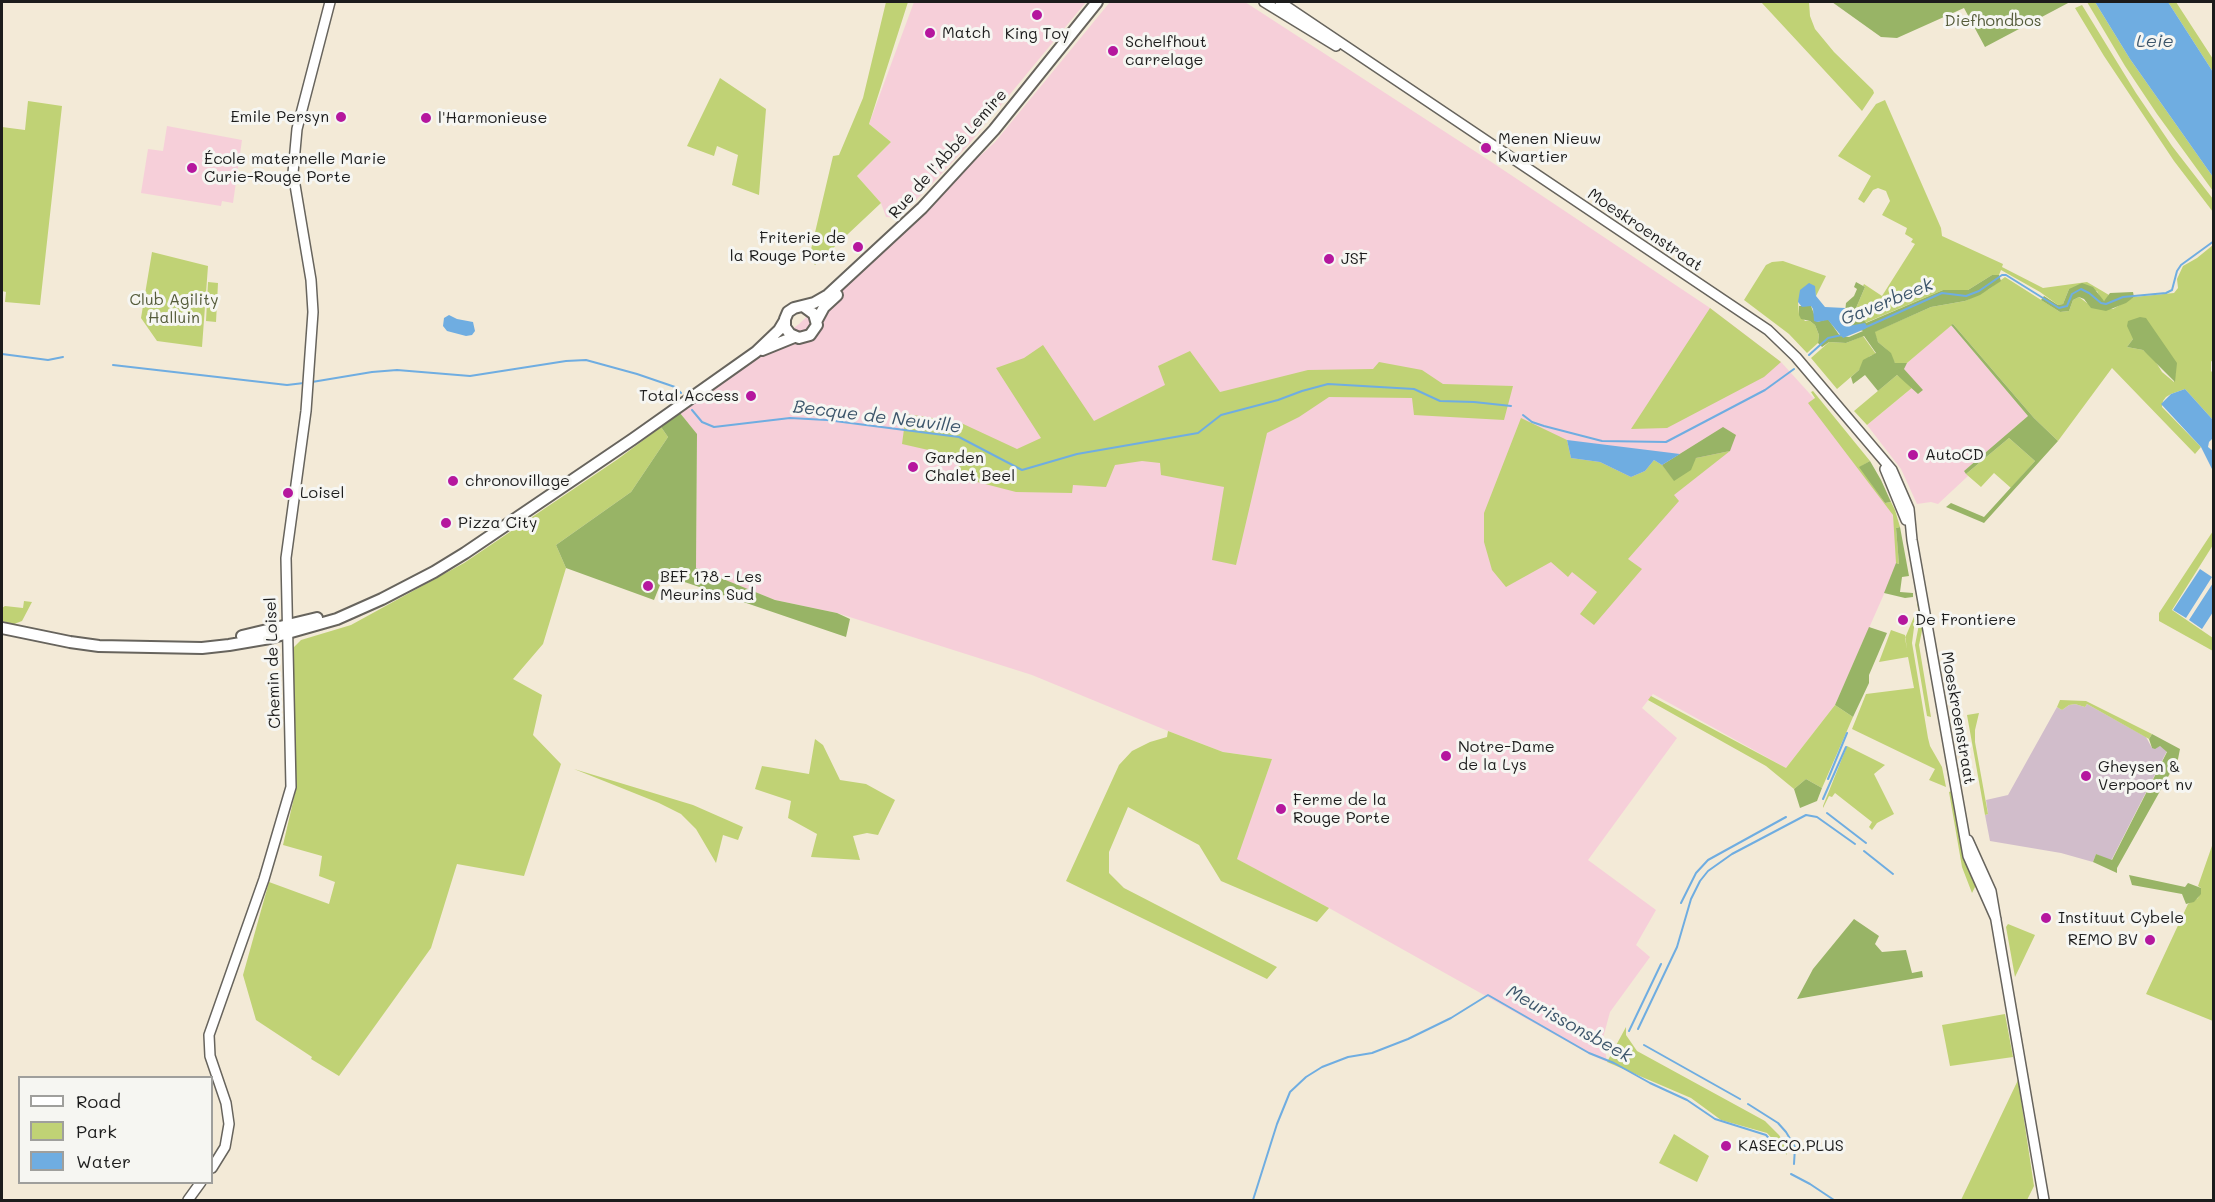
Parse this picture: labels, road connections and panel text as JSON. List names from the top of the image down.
{
  "streets": {
    "main road": ["Rue de l'Abbé Lemire", "Moeskroenstraat", "Chemin de Loisel"]
  },
  "crossings": [
    ["Rue de l'Abbé Lemire", "Chemin de Loisel"]
  ],
  "water": [
    "Leie",
    "Gaverbeek",
    "Becque de Neuville",
    "Meurissonsbeek"
  ],
  "parks": ["Diefhondbos", "Club Agility Halluin"],
  "places": [
    "King Toy",
    "Match",
    "Schelfhout carrelage",
    "Emile Persyn",
    "l'Harmonieuse",
    "Menen Nieuw Kwartier",
    "École maternelle Marie Curie-Rouge Porte",
    "Friterie de la Rouge Porte",
    "JSF",
    "Total Access",
    "AutoCD",
    "Garden Chalet Beel",
    "chronovillage",
    "Loisel",
    "Pizza City",
    "BEF 178 - Les Meurins Sud",
    "De Frontiere",
    "Notre-Dame de la Lys",
    "Gheysen & Verpoort nv",
    "Ferme de la Rouge Porte",
    "Instituut Cybele",
    "REMO BV",
    "KASECO.PLUS"
  ],
  "legend": ["Road", "Park", "Water"]
}
